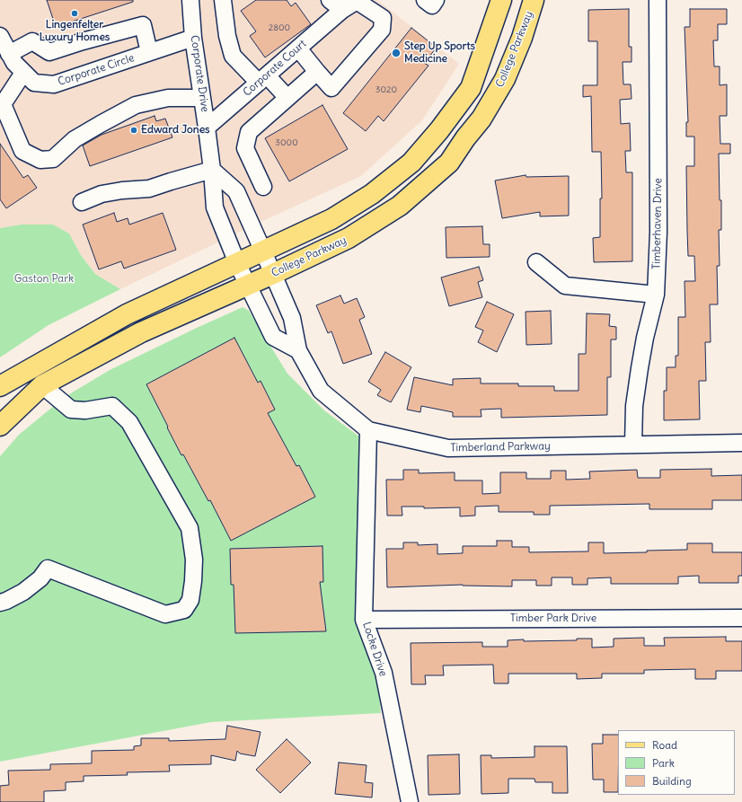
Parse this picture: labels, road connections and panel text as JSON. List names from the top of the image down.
{
  "streets": {
    "main road": ["College Parkway"],
    "street": [
      "Corporate Court",
      "Corporate Circle",
      "Corporate Drive",
      "Timberhaven Drive",
      "Timberland Parkway",
      "Timber Park Drive",
      "Locke Drive"
    ]
  },
  "crossings": [
    ["College Parkway", "Timberland Parkway"],
    ["Corporate Court", "Corporate Drive"],
    ["Corporate Circle", "Corporate Drive"],
    ["Timberhaven Drive", "Timberland Parkway"],
    ["Timberland Parkway", "Locke Drive"],
    ["Timber Park Drive", "Locke Drive"]
  ],
  "parks": ["Gaston Park"],
  "places": ["Lingenfelter Luxury Homes", "Step Up Sports Medicine", "Edward Jones"],
  "house_numbers": ["2800", "3020", "3000"],
  "legend": ["Road", "Park", "Building"]
}
